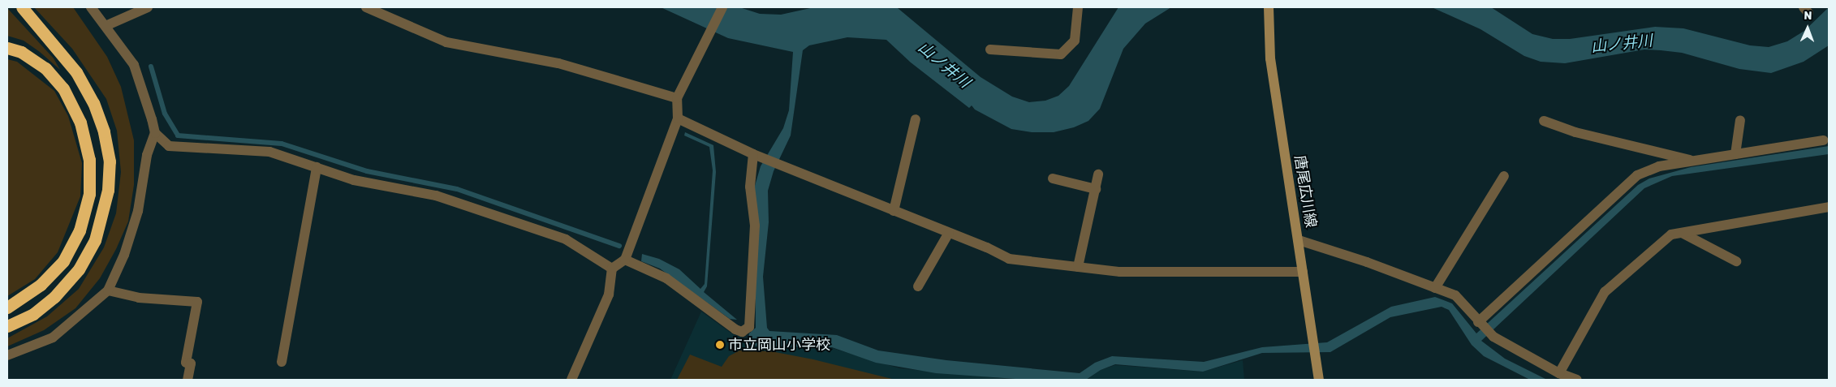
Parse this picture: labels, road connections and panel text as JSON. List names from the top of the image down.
{
  "streets": {
    "main road": ["唐尾広川線"]
  },
  "water": ["山ノ井川"],
  "places": ["市立岡山小学校"],
  "north": "top"
}
